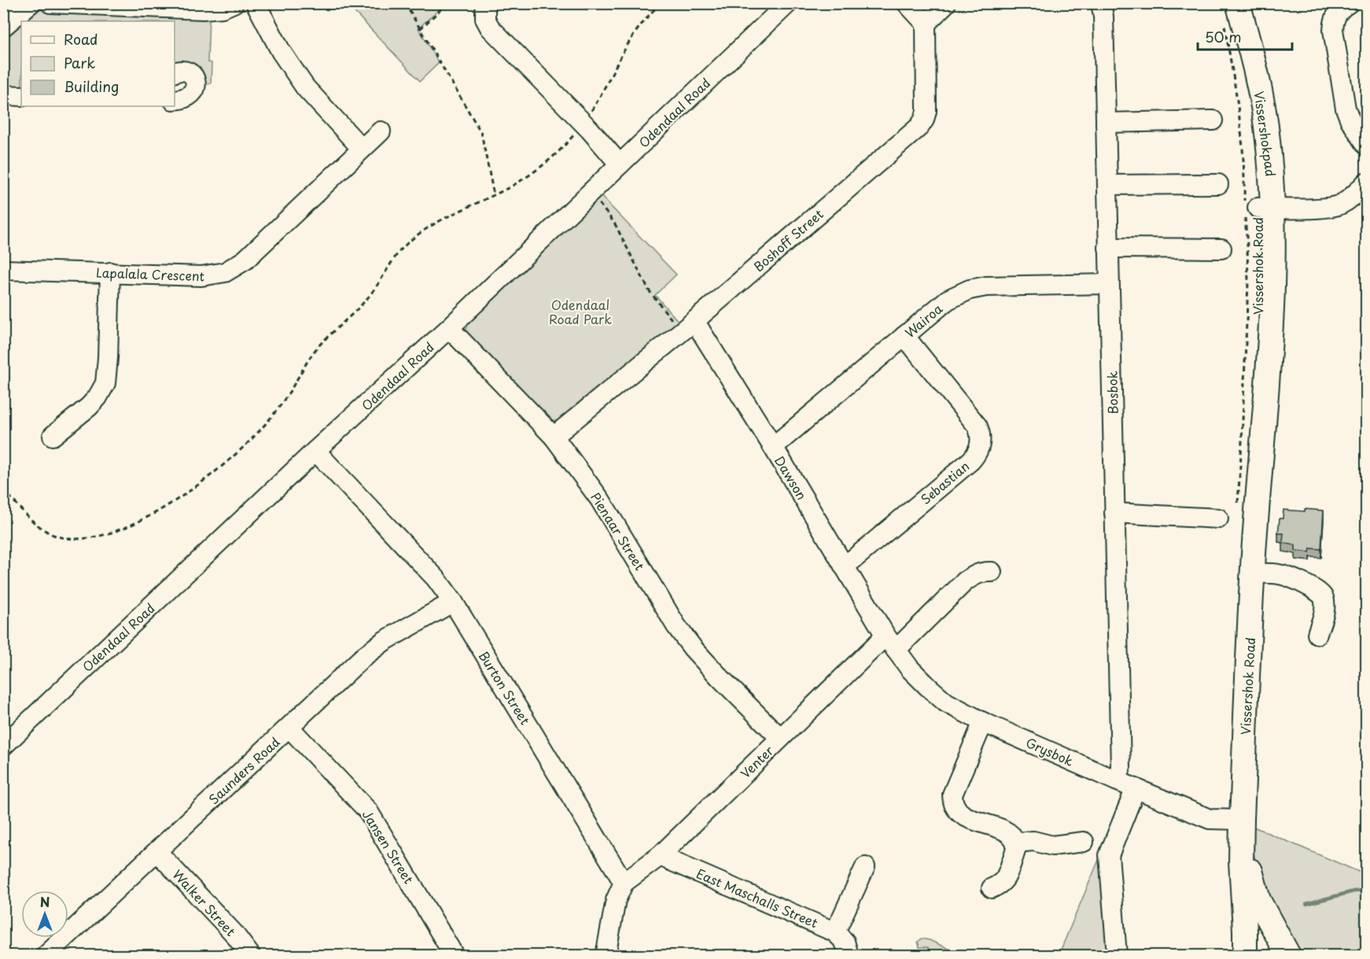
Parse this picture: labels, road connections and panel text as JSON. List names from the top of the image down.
{
  "streets": {
    "main road": ["Vissershokpad", "Vissershok Road"],
    "street": [
      "Odendaal Road",
      "Boshoff Street",
      "Lapalala Crescent",
      "Wairoa",
      "Bosbok",
      "Dawson",
      "Sebastian",
      "Pienaar Street",
      "Burton Street",
      "Grysbok",
      "Venter",
      "Saunders Road",
      "Jansen Street",
      "East Maschalls Street",
      "Walker Street"
    ]
  },
  "crossings": [
    ["Odendaal Road", "Pienaar Street"],
    ["Odendaal Road", "Burton Street"],
    ["Vissershokpad", "Vissershok Road"],
    ["Boshoff Street", "Dawson"],
    ["Boshoff Street", "Pienaar Street"],
    ["Vissershok Road", "Grysbok"],
    ["Wairoa", "Bosbok"],
    ["Wairoa", "Dawson"],
    ["Wairoa", "Sebastian"],
    ["Bosbok", "Grysbok"],
    ["Dawson", "Sebastian"],
    ["Dawson", "Grysbok"],
    ["Dawson", "Venter"],
    ["Pienaar Street", "Venter"],
    ["Burton Street", "Venter"],
    ["Burton Street", "Saunders Road"],
    ["Grysbok", "Venter"],
    ["Venter", "East Maschalls Street"],
    ["Saunders Road", "Jansen Street"],
    ["Saunders Road", "Walker Street"]
  ],
  "parks": ["Odendaal Road Park"],
  "legend": ["Road", "Park", "Building"],
  "scale_bar": "50 m",
  "north": "top"
}
